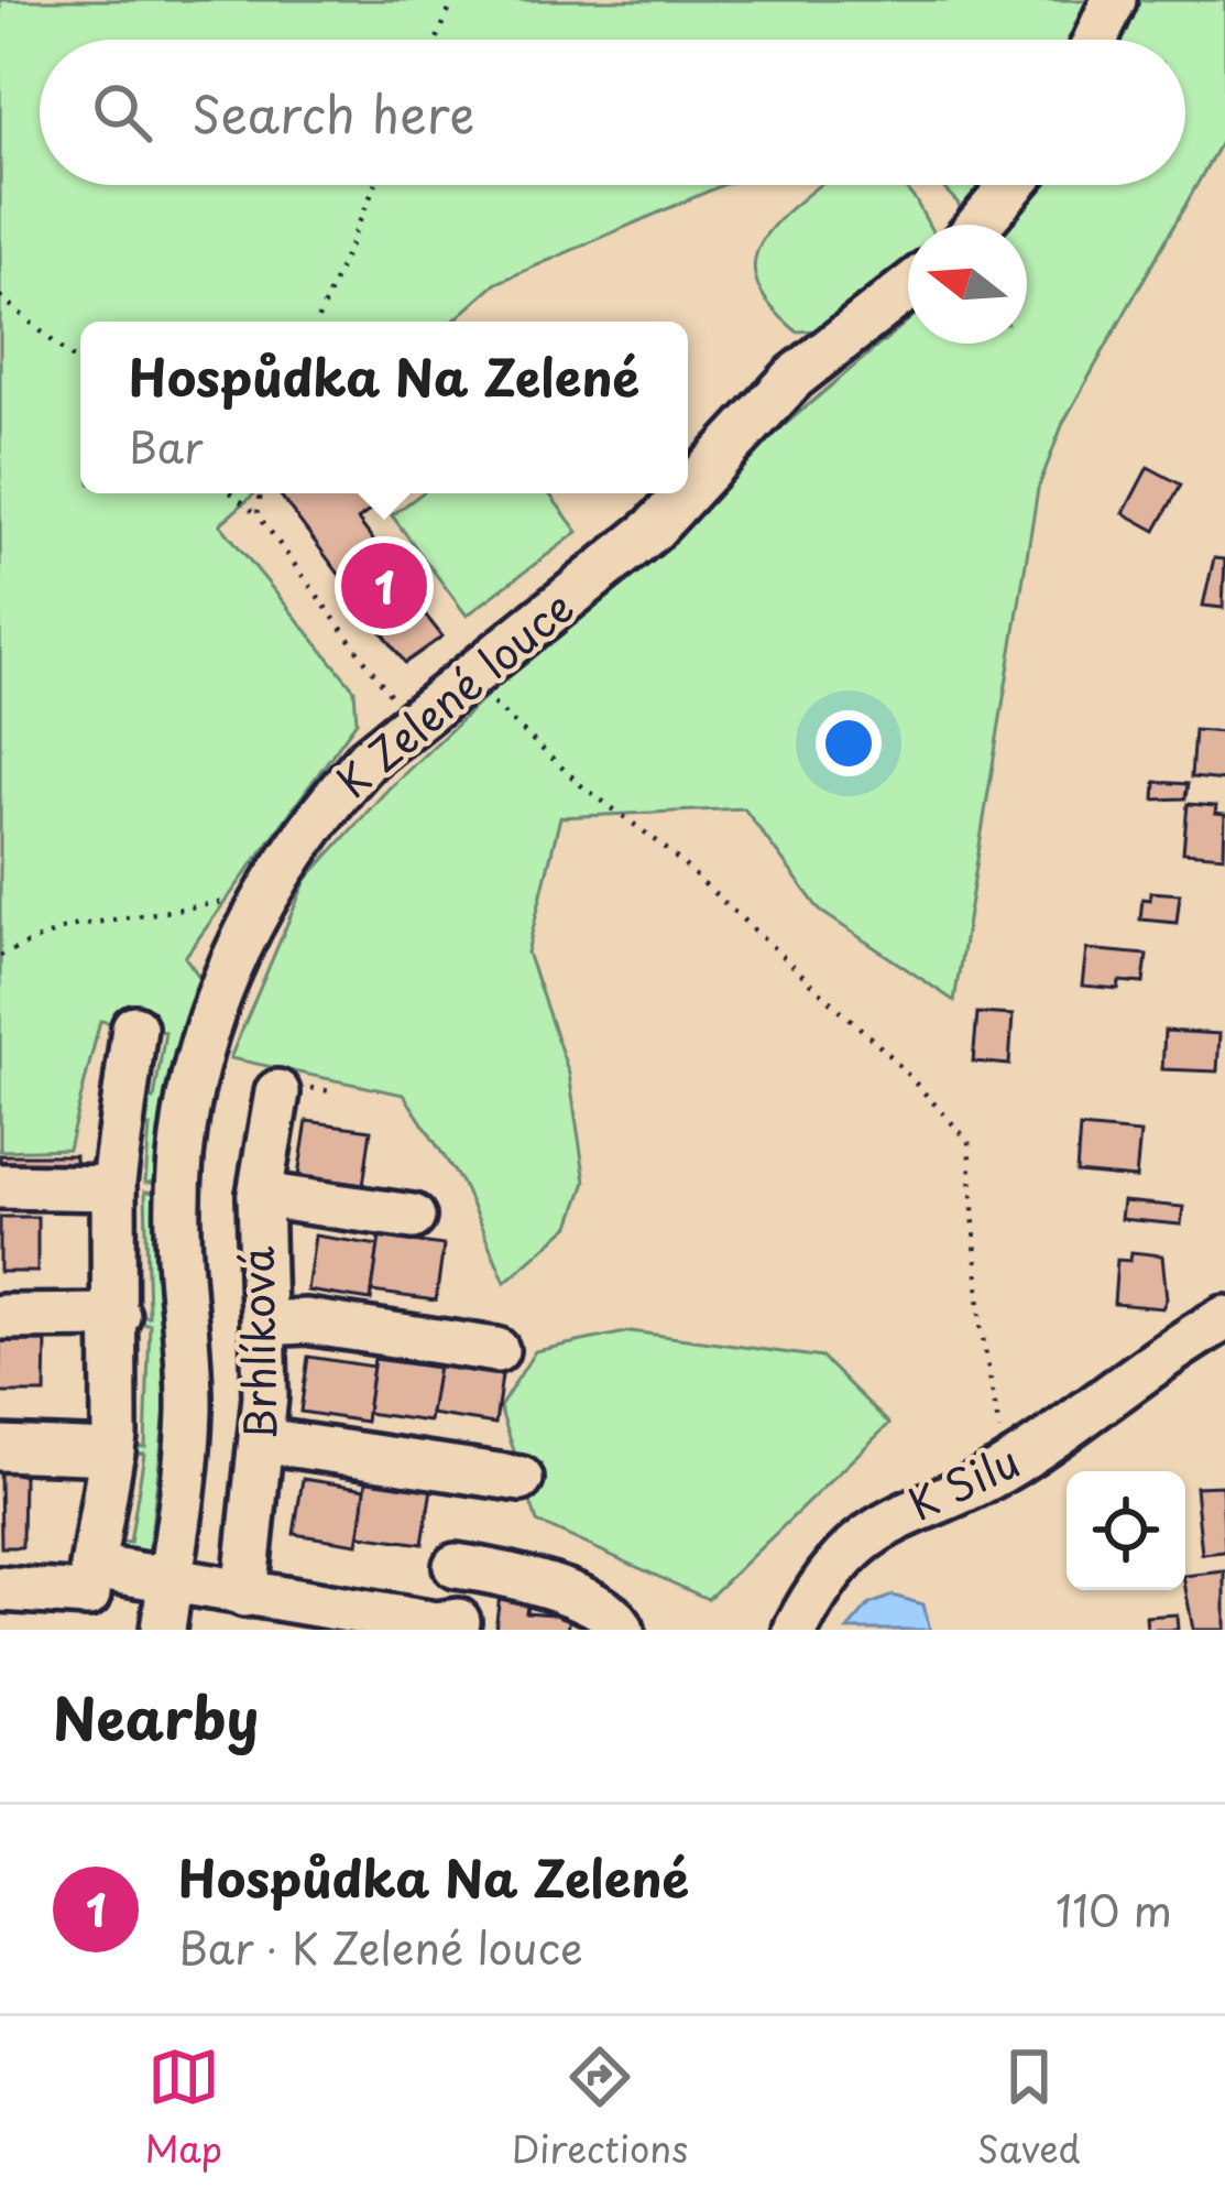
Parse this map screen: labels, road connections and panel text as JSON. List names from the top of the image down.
{
  "streets": {
    "street": ["K Zelené louce", "Brhlíková", "K Silu"]
  },
  "north": "left",
  "page": {
    "search": "Search here",
    "popup": ["Hospůdka Na Zelené", "Bar"],
    "pins": "1",
    "heading": "Nearby",
    "list": [
      {
        "mark": "1",
        "name": "Hospůdka Na Zelené",
        "note": "Bar · K Zelené louce",
        "value": "110 m"
      }
    ],
    "nav": ["Map", "Directions", "Saved"]
  }
}
